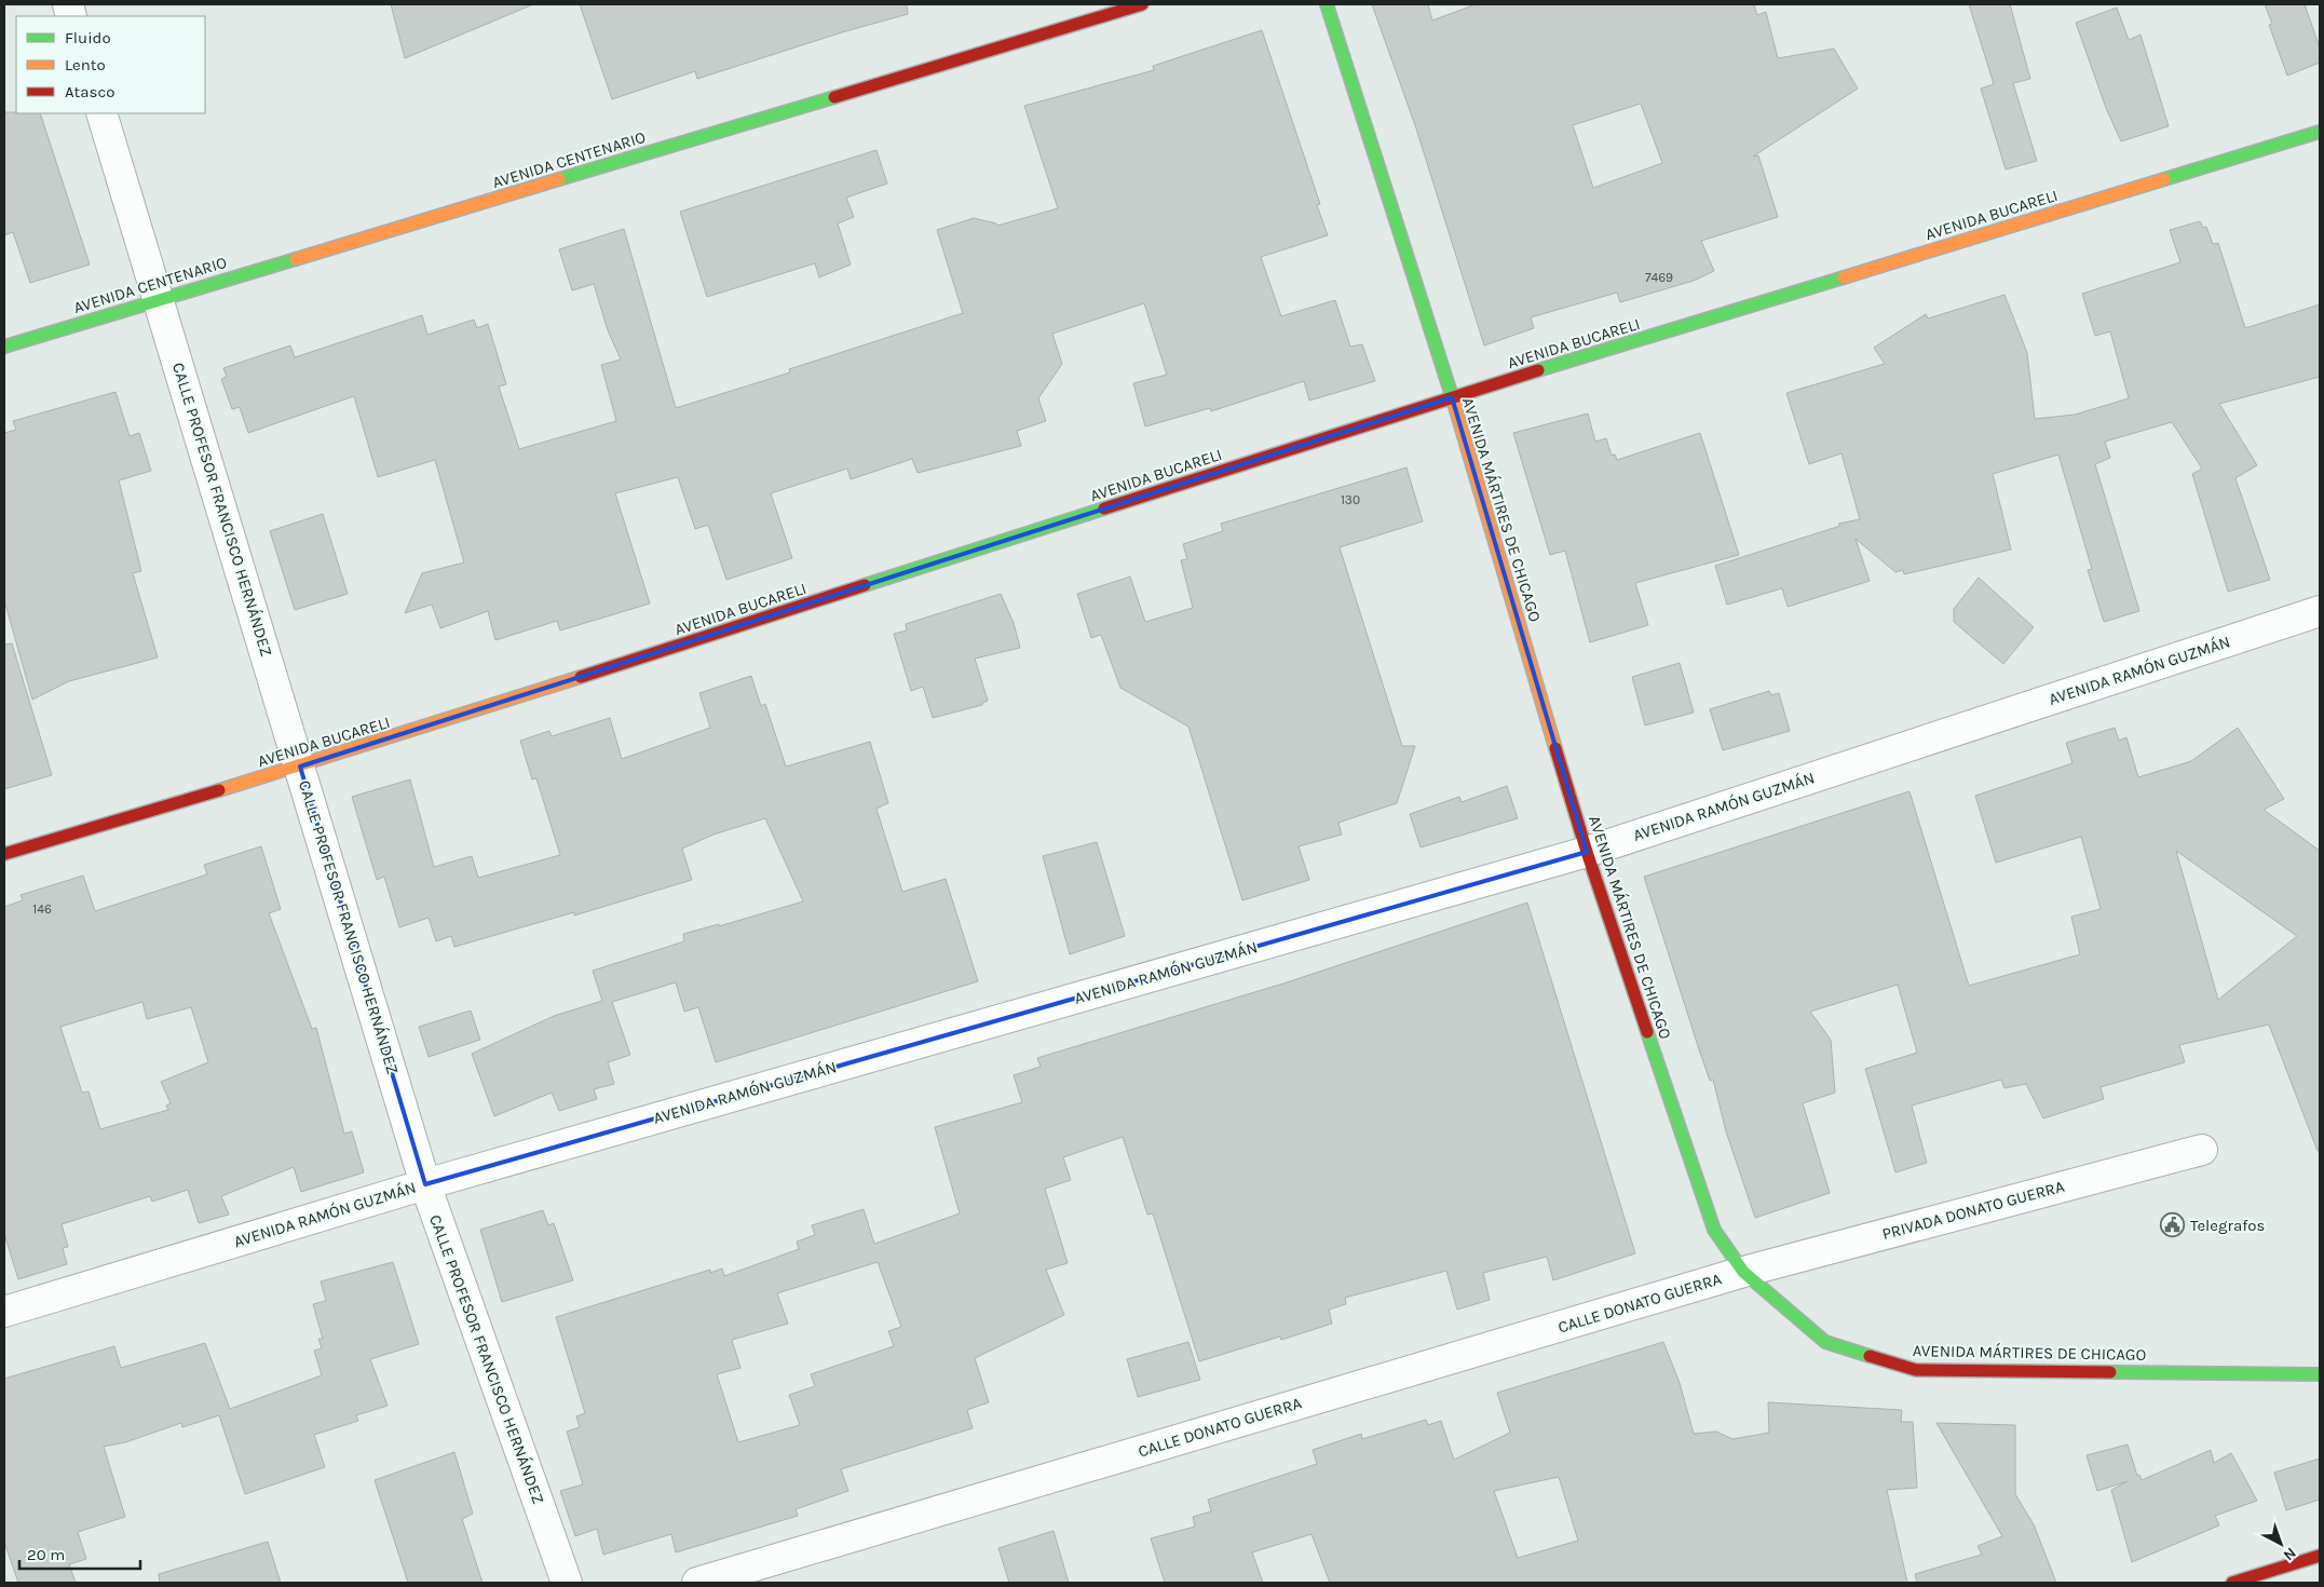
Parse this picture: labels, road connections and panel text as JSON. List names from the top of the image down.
{
  "streets": {
    "street": [
      "AVENIDA CENTENARIO",
      "AVENIDA BUCARELI",
      "CALLE PROFESOR FRANCISCO HERNÁNDEZ",
      "AVENIDA MÁRTIRES DE CHICAGO",
      "AVENIDA RAMÓN GUZMÁN",
      "PRIVADA DONATO GUERRA",
      "CALLE DONATO GUERRA"
    ]
  },
  "crossings": [
    ["AVENIDA CENTENARIO", "CALLE PROFESOR FRANCISCO HERNÁNDEZ"],
    ["AVENIDA BUCARELI", "CALLE PROFESOR FRANCISCO HERNÁNDEZ"],
    ["AVENIDA BUCARELI", "AVENIDA MÁRTIRES DE CHICAGO"],
    ["CALLE PROFESOR FRANCISCO HERNÁNDEZ", "AVENIDA RAMÓN GUZMÁN"],
    ["AVENIDA MÁRTIRES DE CHICAGO", "AVENIDA RAMÓN GUZMÁN"],
    ["AVENIDA MÁRTIRES DE CHICAGO", "PRIVADA DONATO GUERRA"],
    ["AVENIDA MÁRTIRES DE CHICAGO", "CALLE DONATO GUERRA"],
    ["PRIVADA DONATO GUERRA", "CALLE DONATO GUERRA"]
  ],
  "places": {
    "public building": ["Telegrafos"]
  },
  "house_numbers": ["7469", "130", "146"],
  "legend": ["Fluido", "Lento", "Atasco"],
  "scale_bar": "20 m",
  "north": "bottom right"
}
